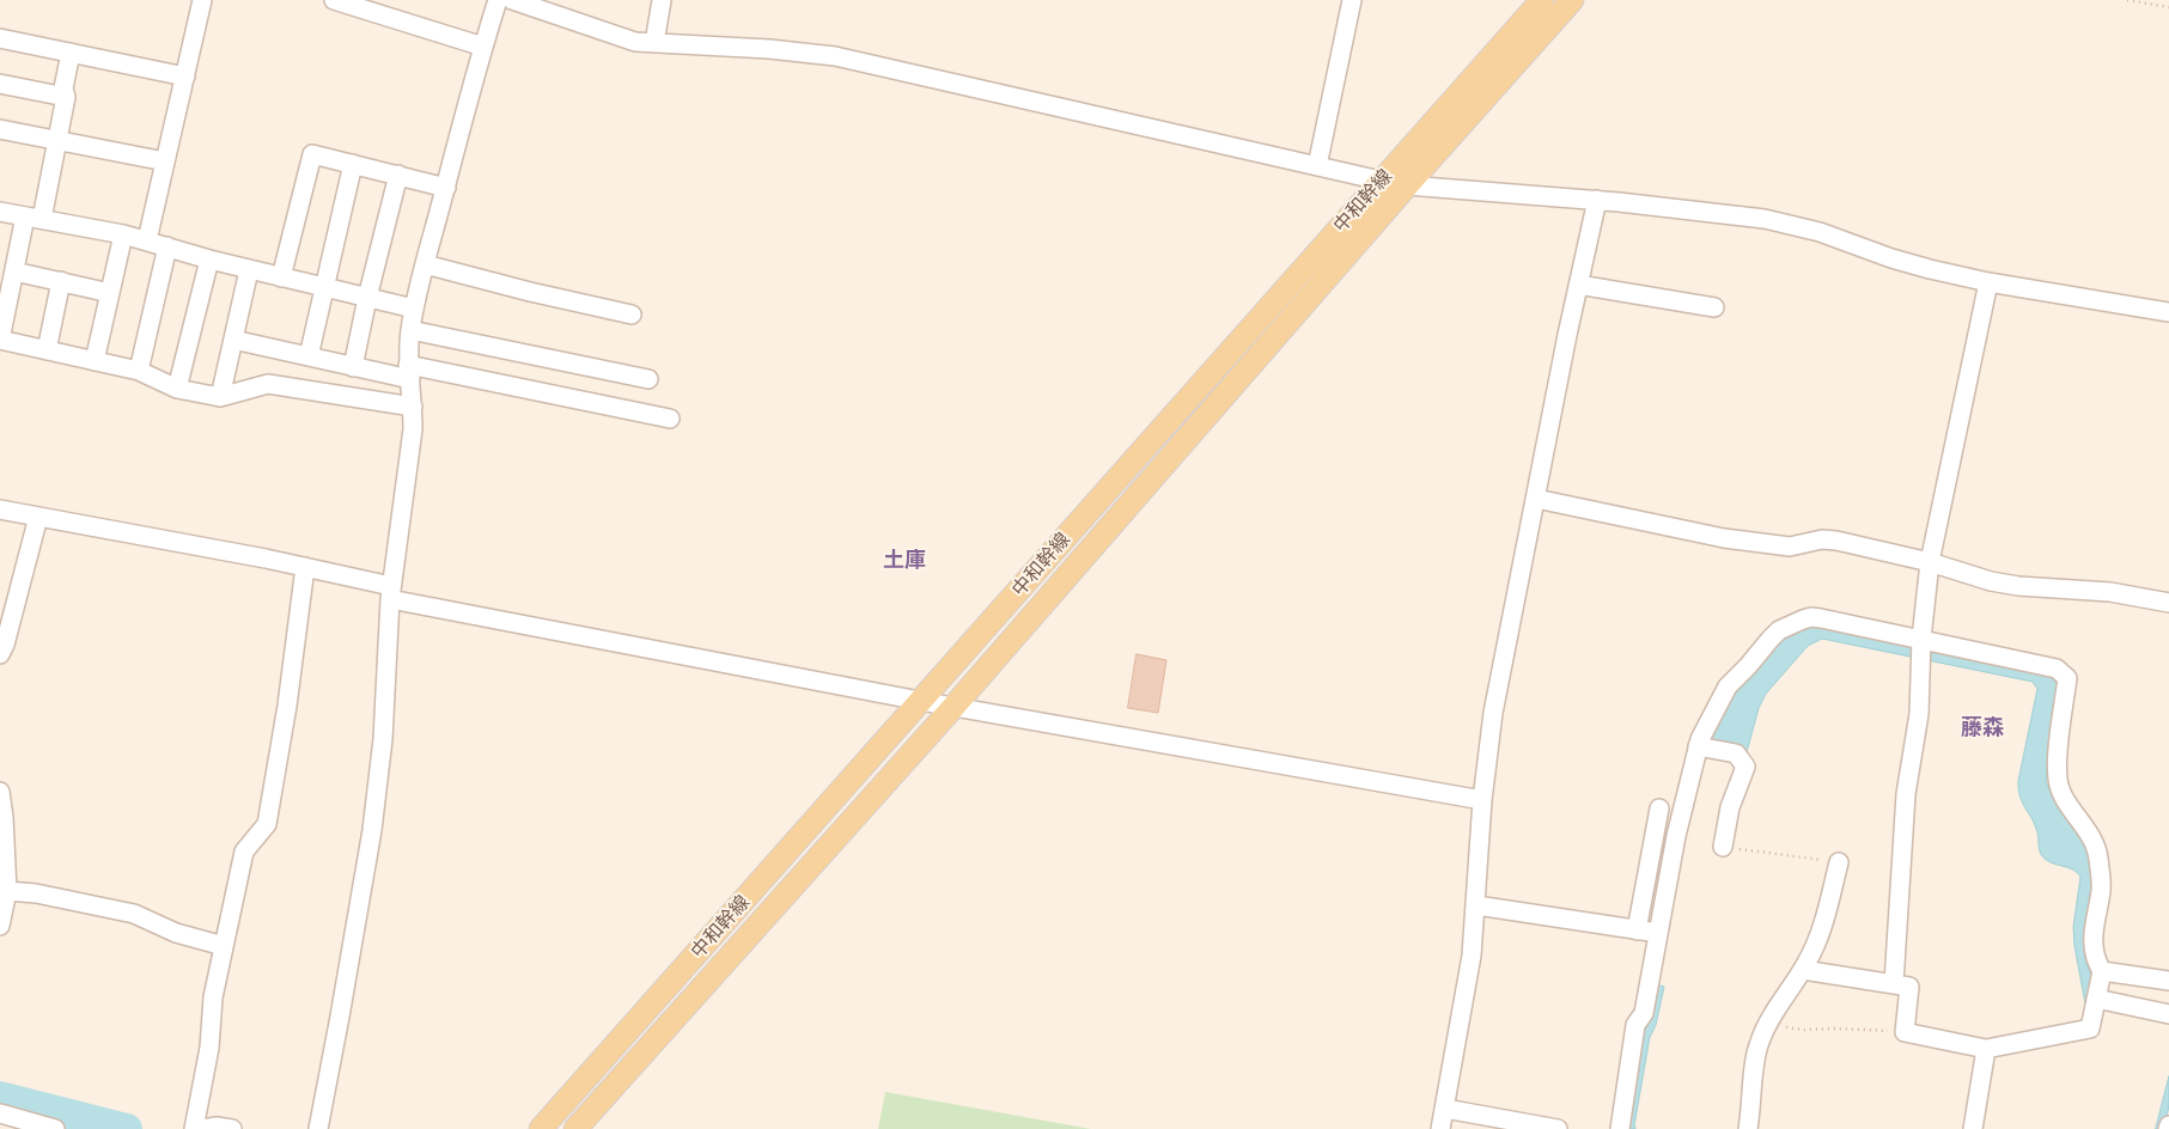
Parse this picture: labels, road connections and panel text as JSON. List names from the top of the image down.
{
  "streets": {
    "main road": ["中和幹線"]
  },
  "districts": ["土庫", "藤森"]
}
